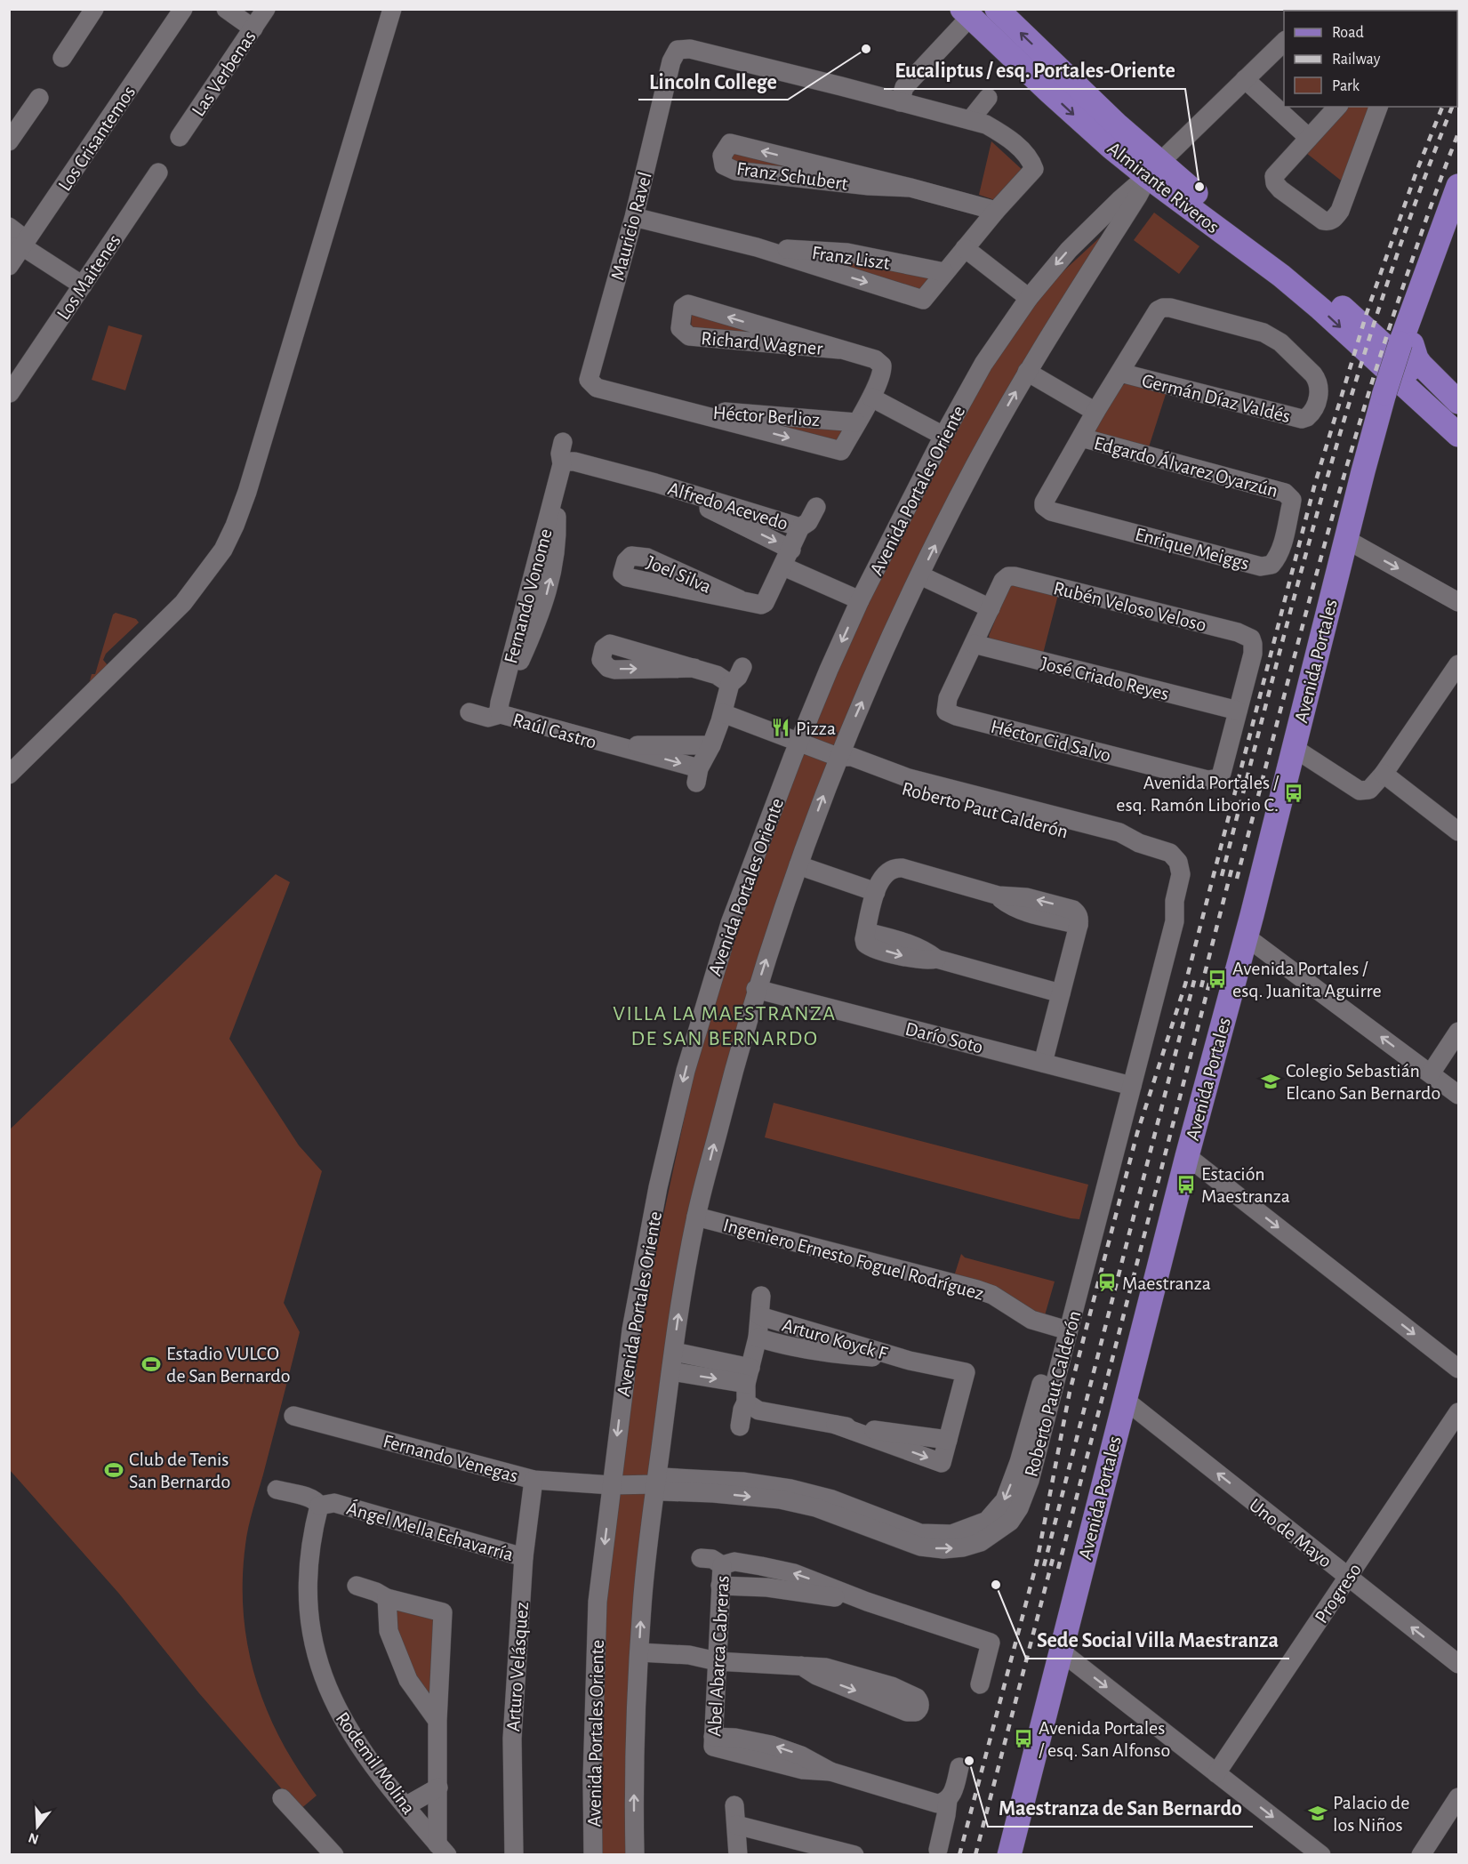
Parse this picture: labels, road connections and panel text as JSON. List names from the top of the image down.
{
  "streets": {
    "main road": ["Almirante Riveros", "Avenida Portales"],
    "street": [
      "Las Verbenas",
      "Los Crisantemos",
      "Franz Schubert",
      "Mauricio Ravel",
      "Franz Liszt",
      "Los Maitenes",
      "Richard Wagner",
      "Germán Díaz Valdés",
      "Héctor Berlioz",
      "Edgardo Álvarez Oyarzún",
      "Avenida Portales Oriente",
      "Alfredo Acevedo",
      "Enrique Meiggs",
      "Joel Silva",
      "Fernando Vonome",
      "Rubén Veloso Veloso",
      "José Criado Reyes",
      "Raúl Castro",
      "Héctor Cid Salvo",
      "Roberto Paut Calderón",
      "Darío Soto",
      "Ingeniero Ernesto Foguel Rodríguez",
      "Arturo Koyck F",
      "Fernando Venegas",
      "Ángel Mella Echavarría",
      "Uno de Mayo",
      "Progreso",
      "Abel Abarca Cabreras",
      "Arturo Velásquez",
      "Rodemil Molina"
    ]
  },
  "crossings": [
    ["Almirante Riveros", "Avenida Portales Oriente"],
    ["Almirante Riveros", "Avenida Portales"],
    ["Mauricio Ravel", "Franz Liszt"],
    ["Mauricio Ravel", "Héctor Berlioz"],
    ["Edgardo Álvarez Oyarzún", "Enrique Meiggs"],
    ["Avenida Portales Oriente", "Roberto Paut Calderón"],
    ["Avenida Portales Oriente", "Darío Soto"],
    ["Avenida Portales Oriente", "Ingeniero Ernesto Foguel Rodríguez"],
    ["Avenida Portales Oriente", "Fernando Venegas"],
    ["Alfredo Acevedo", "Fernando Vonome"],
    ["Fernando Vonome", "Raúl Castro"],
    ["Rubén Veloso Veloso", "José Criado Reyes"],
    ["Rubén Veloso Veloso", "Héctor Cid Salvo"],
    ["Avenida Portales", "Uno de Mayo"],
    ["José Criado Reyes", "Héctor Cid Salvo"],
    ["Roberto Paut Calderón", "Darío Soto"],
    ["Roberto Paut Calderón", "Ingeniero Ernesto Foguel Rodríguez"],
    ["Roberto Paut Calderón", "Fernando Venegas"],
    ["Fernando Venegas", "Arturo Velásquez"],
    ["Ángel Mella Echavarría", "Arturo Velásquez"],
    ["Ángel Mella Echavarría", "Rodemil Molina"],
    ["Uno de Mayo", "Progreso"]
  ],
  "one_way": ["Uno de Mayo"],
  "districts": ["VILLA LA MAESTRANZA DE SAN BERNARDO"],
  "places": {
    "other": [
      "Lincoln College",
      "Eucaliptus / esq. Portales-Oriente",
      "Sede Social Villa Maestranza",
      "Maestranza de San Bernardo"
    ],
    "restaurant": ["Pizza"],
    "bus stop": [
      "Avenida Portales / esq. Ramón Liborio C.",
      "Avenida Portales / esq. Juanita Aguirre",
      "Estación Maestranza",
      "Avenida Portales / esq. San Alfonso"
    ],
    "school or university": ["Colegio Sebastián Elcano San Bernardo", "Palacio de los Niños"],
    "station": ["Maestranza"],
    "sports": ["Estadio VULCO de San Bernardo", "Club de Tenis San Bernardo"]
  },
  "legend": ["Road", "Railway", "Park"],
  "north": "bottom"
}
